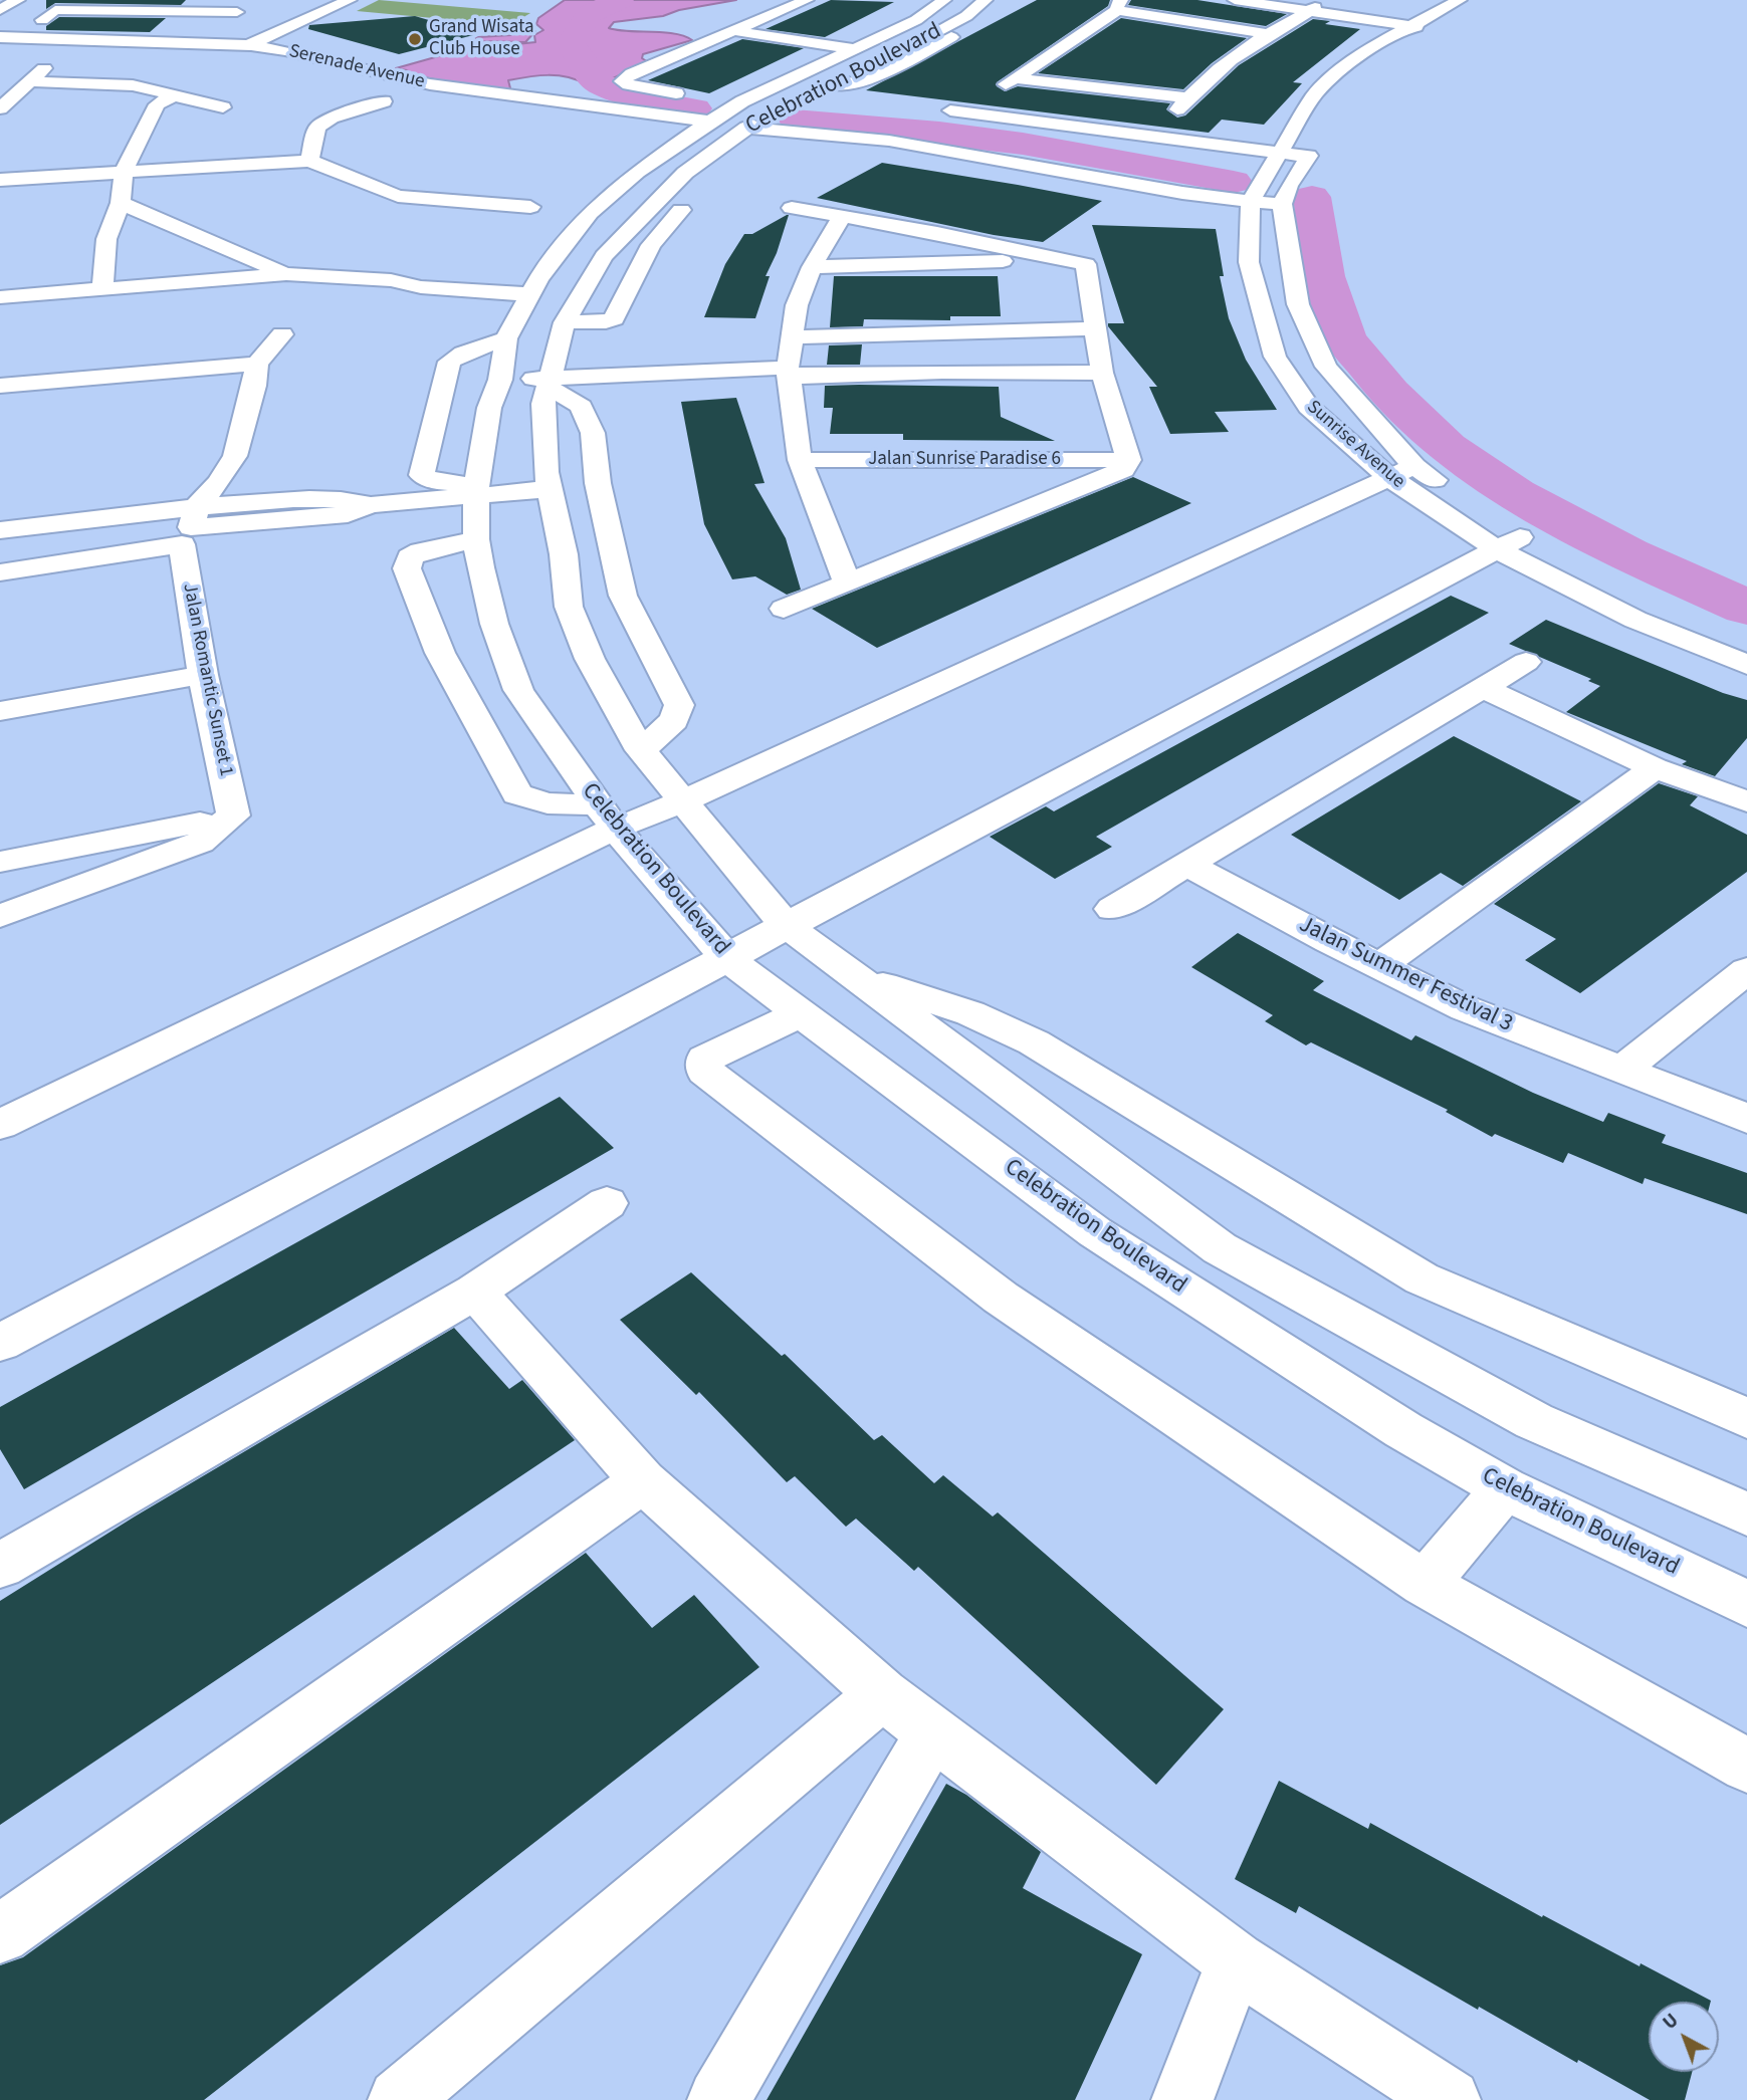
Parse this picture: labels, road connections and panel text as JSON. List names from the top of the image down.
{
  "streets": {
    "street": [
      "Serenade Avenue",
      "Celebration Boulevard",
      "Sunrise Avenue",
      "Jalan Sunrise Paradise 6",
      "Jalan Romantic Sunset 1",
      "Jalan Summer Festival 3"
    ]
  },
  "crossings": [
    ["Serenade Avenue", "Celebration Boulevard"]
  ],
  "places": ["Grand Wisata Club House"],
  "north": "top left"
}
